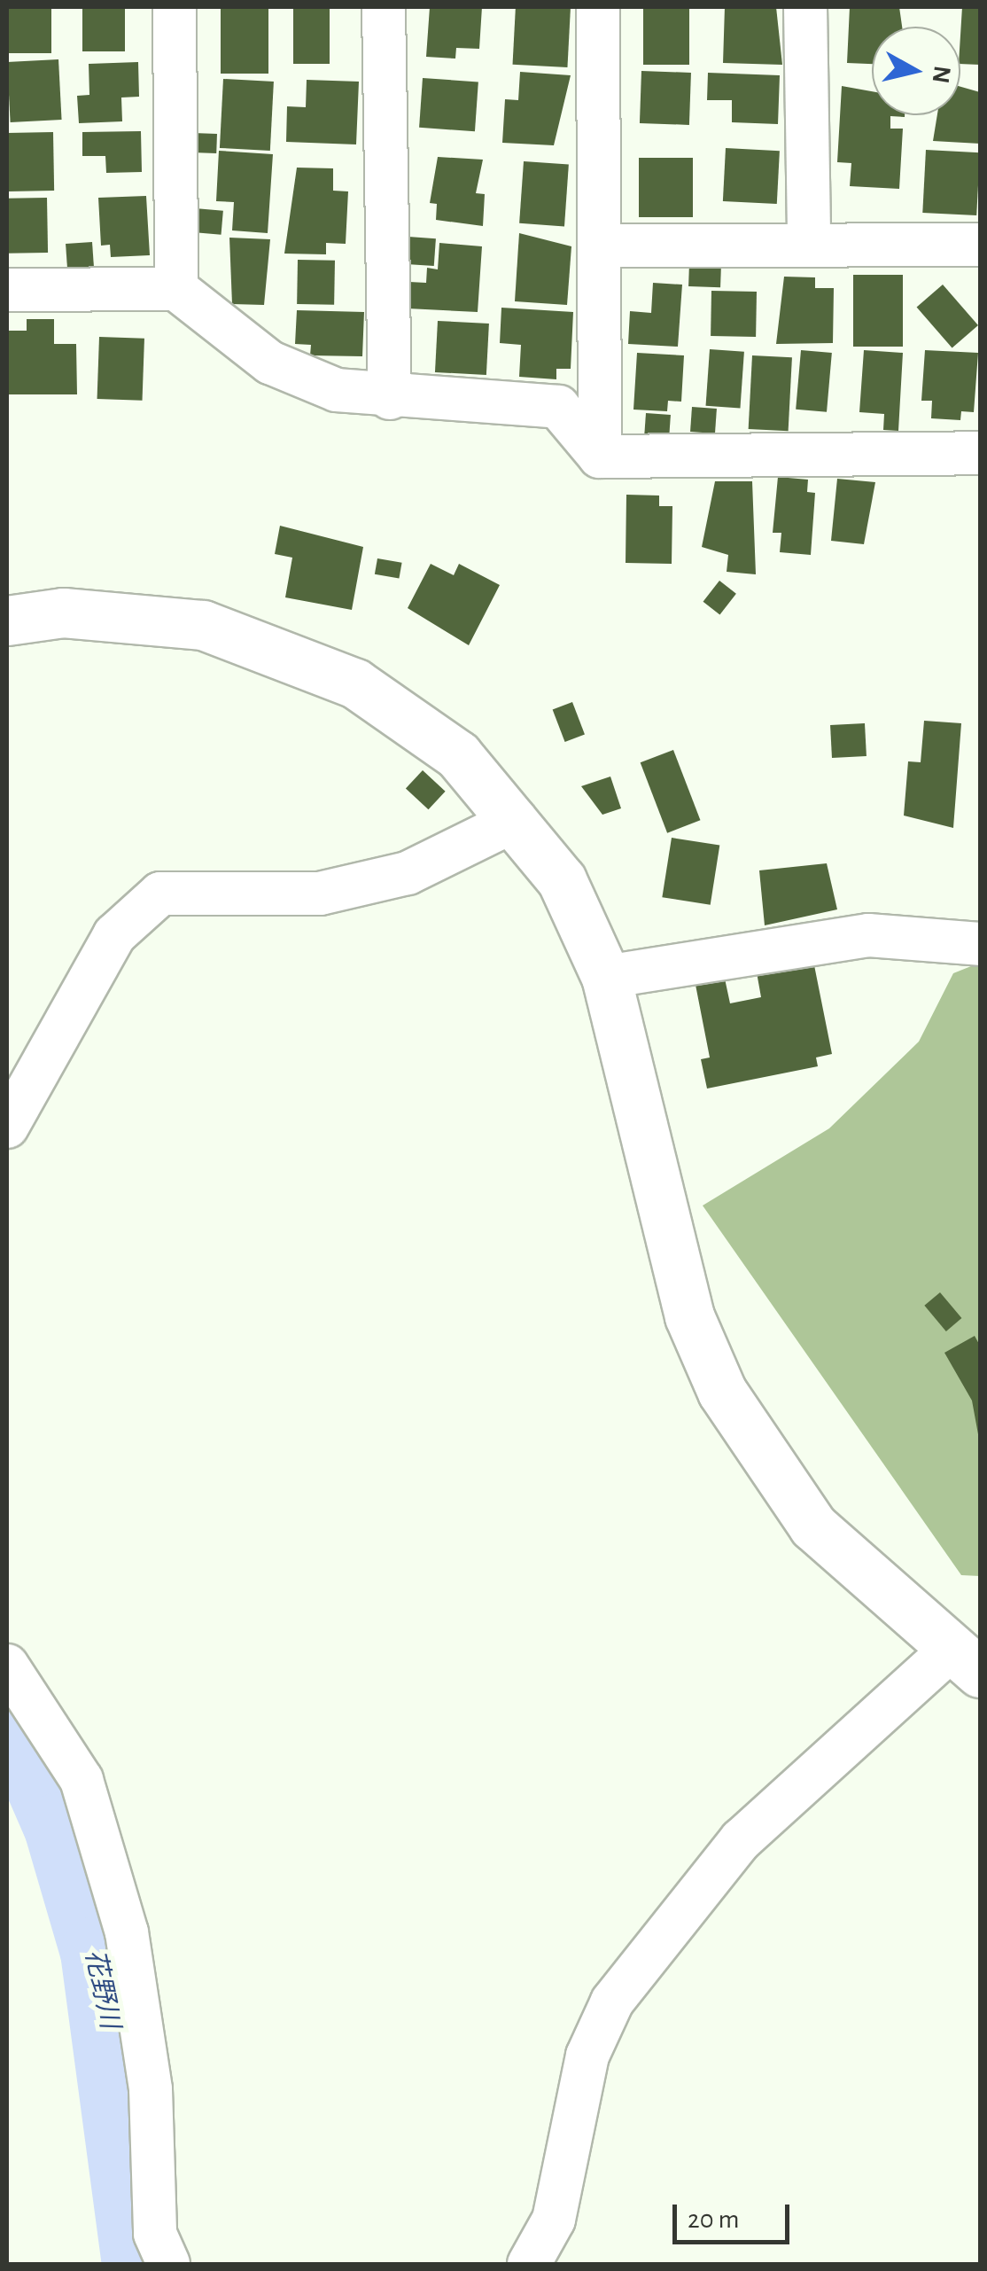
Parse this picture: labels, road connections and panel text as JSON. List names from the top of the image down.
{
  "water": ["花野川"],
  "scale_bar": "20 m",
  "north": "right"
}
